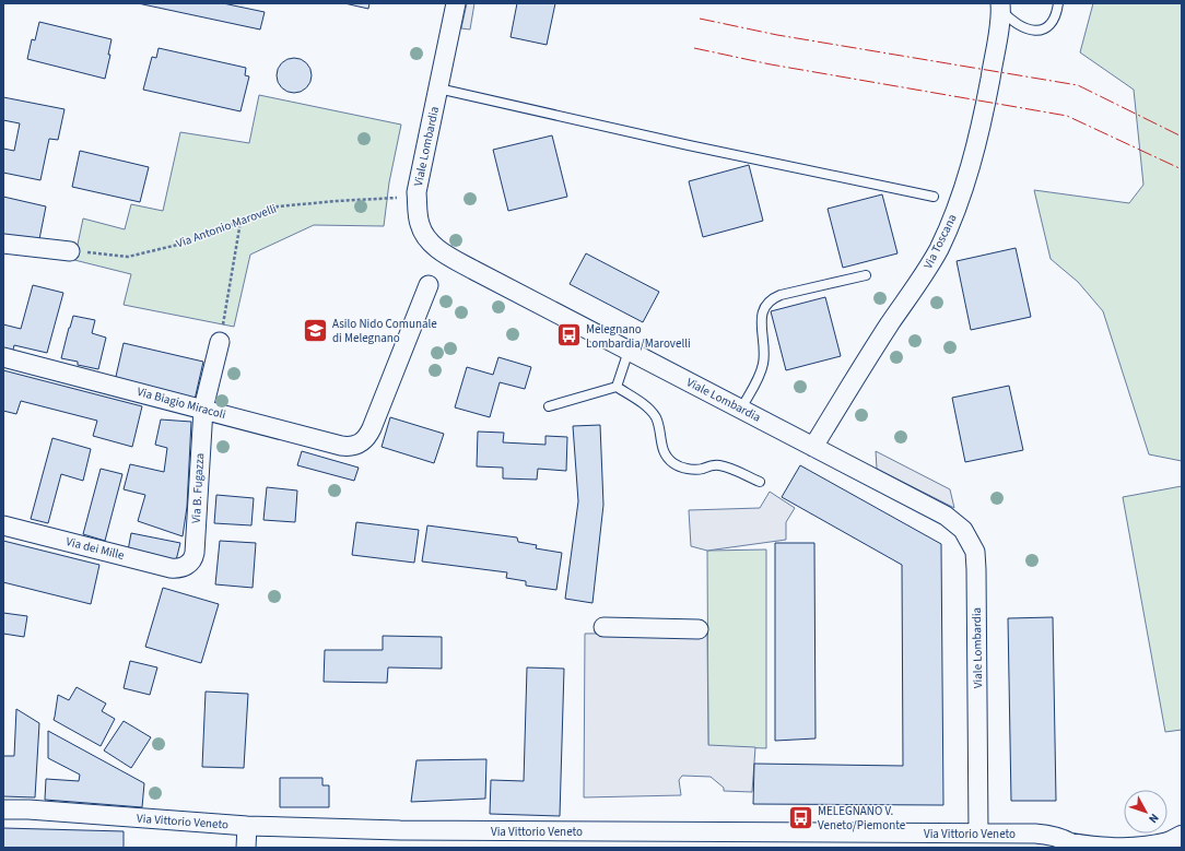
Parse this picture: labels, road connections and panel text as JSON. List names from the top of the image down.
{
  "streets": {
    "street": [
      "Viale Lombardia",
      "Via Toscana",
      "Via Biagio Miracoli",
      "Via B. Fugazza",
      "Via dei Mille",
      "Via Vittorio Veneto"
    ],
    "path": ["Via Antonio Marovelli"]
  },
  "crossings": [
    ["Viale Lombardia", "Via Toscana"],
    ["Viale Lombardia", "Via Vittorio Veneto"],
    ["Via Biagio Miracoli", "Via B. Fugazza"],
    ["Via B. Fugazza", "Via dei Mille"]
  ],
  "places": {
    "school or university": ["Asilo Nido Comunale di Melegnano"],
    "bus stop": ["Melegnano Lombardia/Marovelli", "MELEGNANO V. Veneto/Piemonte"]
  },
  "north": "bottom right"
}
